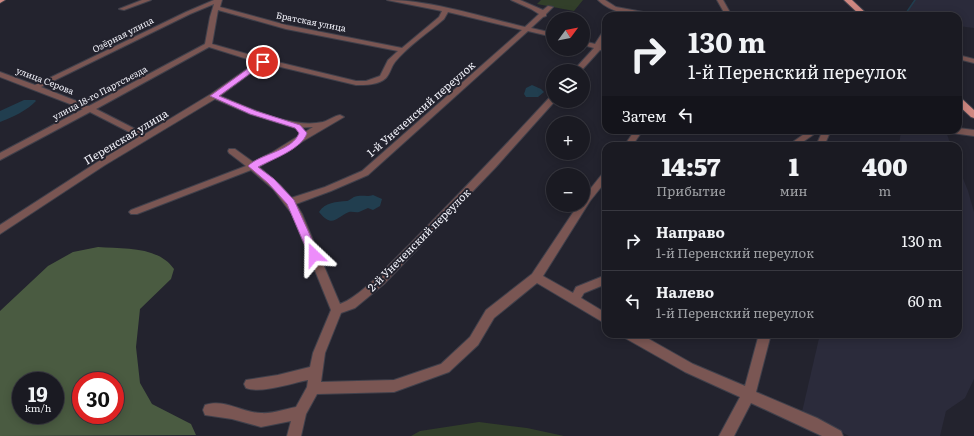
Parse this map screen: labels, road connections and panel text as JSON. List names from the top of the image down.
{
  "streets": {
    "street": [
      "Братская улица",
      "Озёрная улица",
      "улица Серова",
      "улица 18-го Партсъезда",
      "1-й Унеченский переулок",
      "Перенская улица",
      "2-й Унеченский переулок"
    ]
  },
  "crossings": [
    ["Озёрная улица", "улица Серова"],
    ["улица Серова", "улица 18-го Партсъезда"],
    ["улица Серова", "Перенская улица"]
  ],
  "north": "top right",
  "page": {
    "map_buttons": ["+", "−"],
    "turn": ["130 m", "1-й Перенский переулок"],
    "then": "Затем",
    "eta": [
      "14:57",
      "Прибытие",
      "1",
      "мин",
      "400",
      "m"
    ],
    "list": [
      {
        "name": "Направо",
        "note": "1-й Перенский переулок",
        "value": "130 m"
      },
      {
        "name": "Налево",
        "note": "1-й Перенский переулок",
        "value": "60 m"
      }
    ],
    "speed": "19 km/h",
    "limit": "30"
  }
}
